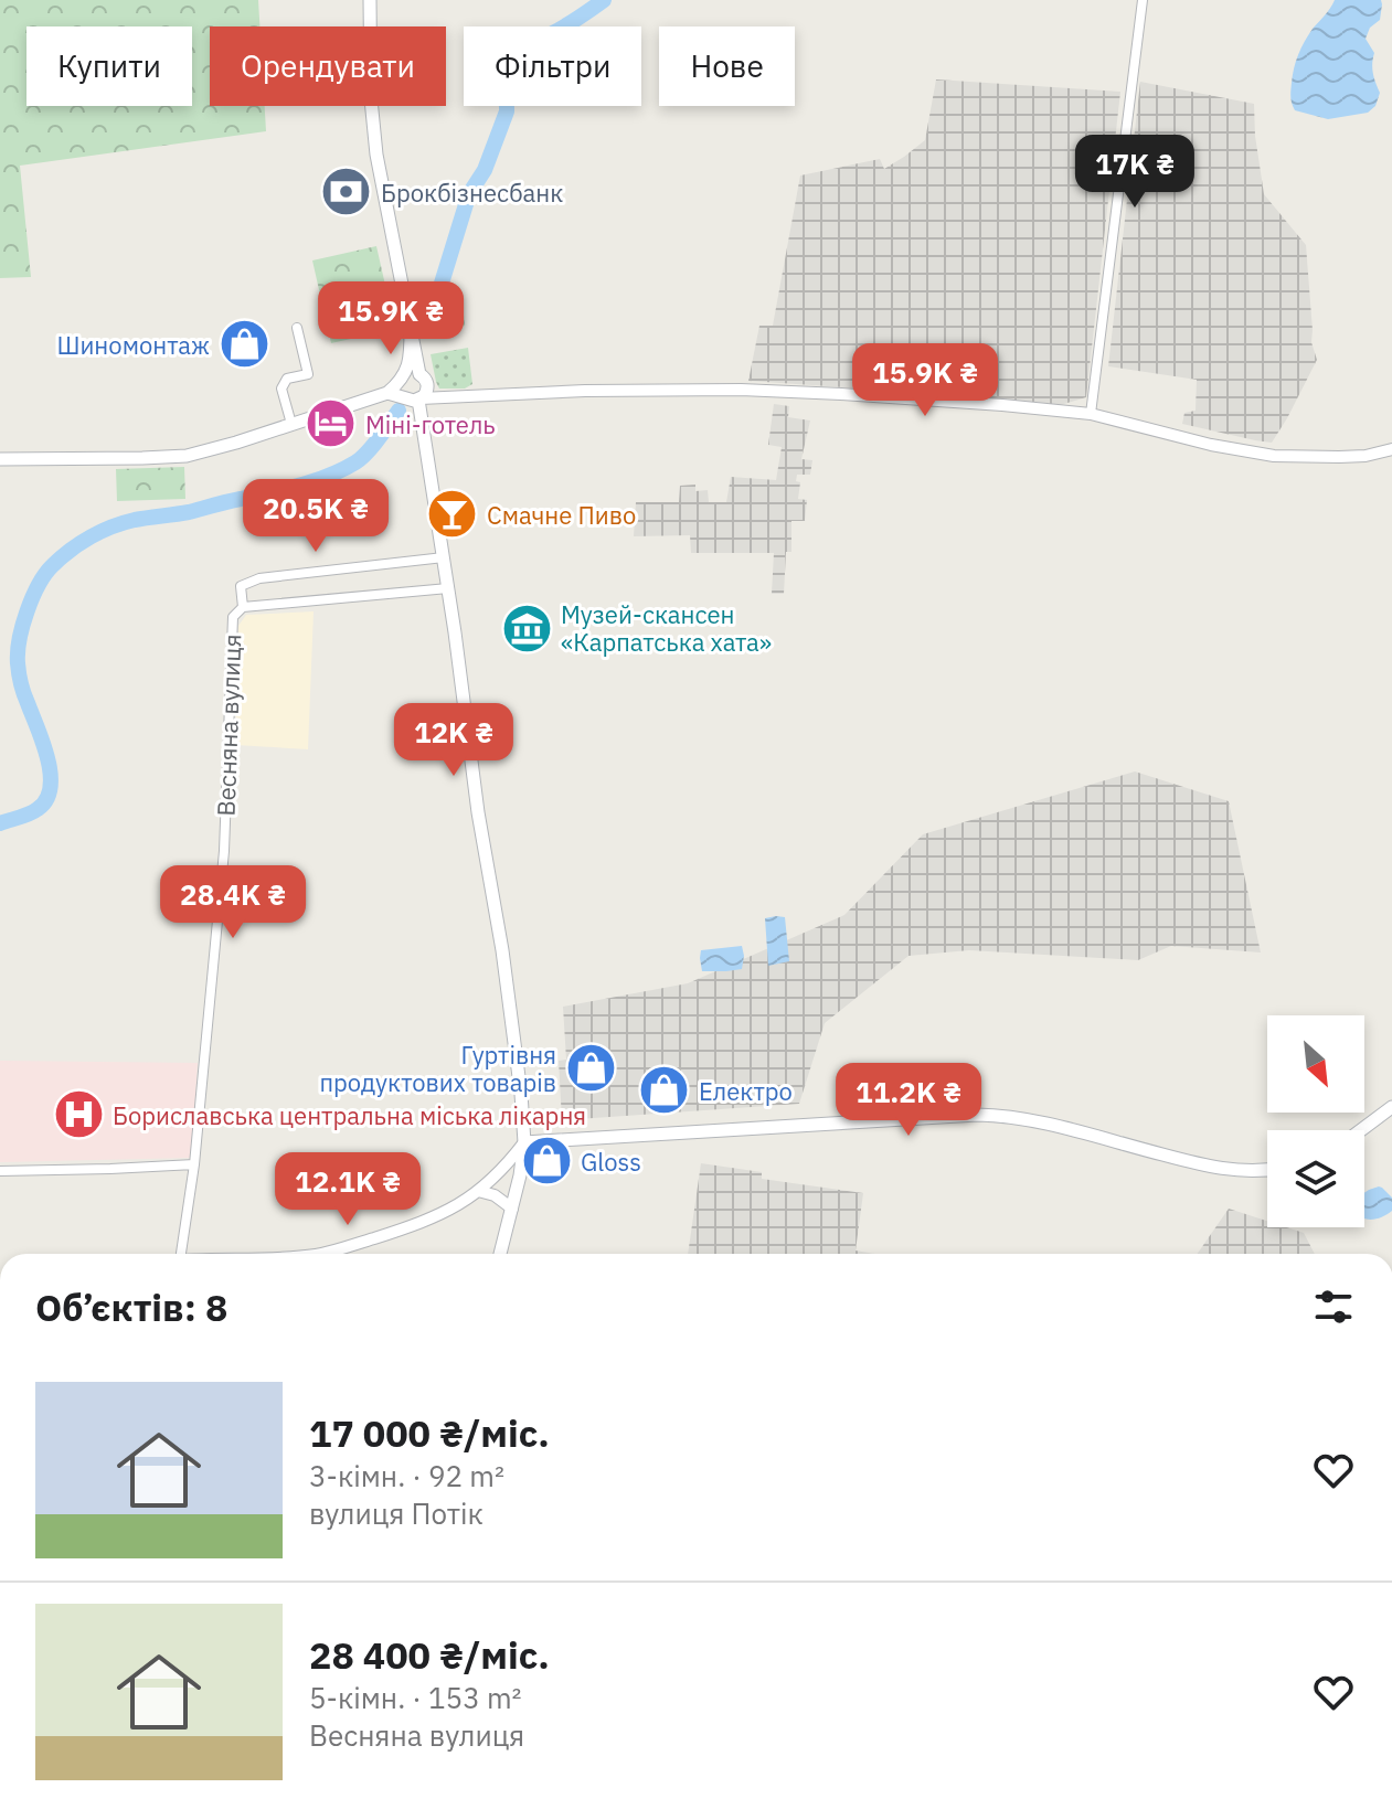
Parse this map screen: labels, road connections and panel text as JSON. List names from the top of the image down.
{
  "streets": {
    "street": ["Весняна вулиця"]
  },
  "places": {
    "bank": ["Брокбізнесбанк"],
    "shop": [
      "Шиномонтаж",
      "Гуртівня продуктових товарів",
      "Електро",
      "Gloss"
    ],
    "hotel": ["Міні-готель"],
    "bar": ["Смачне Пиво"],
    "museum": ["Музей-скансен «Карпатська хата»"],
    "hospital": ["Бориславська центральна міська лікарня"]
  },
  "north": "bottom right",
  "page": {
    "chip": [
      "Купити",
      "Орендувати",
      "Фільтри",
      "Нове"
    ],
    "price": [
      "17K ₴",
      "15.9K ₴",
      "15.9K ₴",
      "20.5K ₴",
      "12K ₴",
      "28.4K ₴",
      "11.2K ₴",
      "12.1K ₴"
    ],
    "heading": "Об’єктів: 8",
    "list": [
      {
        "name": "17 000 ₴/міс.",
        "note": "3-кімн. · 92 m² · вулиця Потік"
      },
      {
        "name": "28 400 ₴/міс.",
        "note": "5-кімн. · 153 m² · Весняна вулиця"
      }
    ]
  }
}
